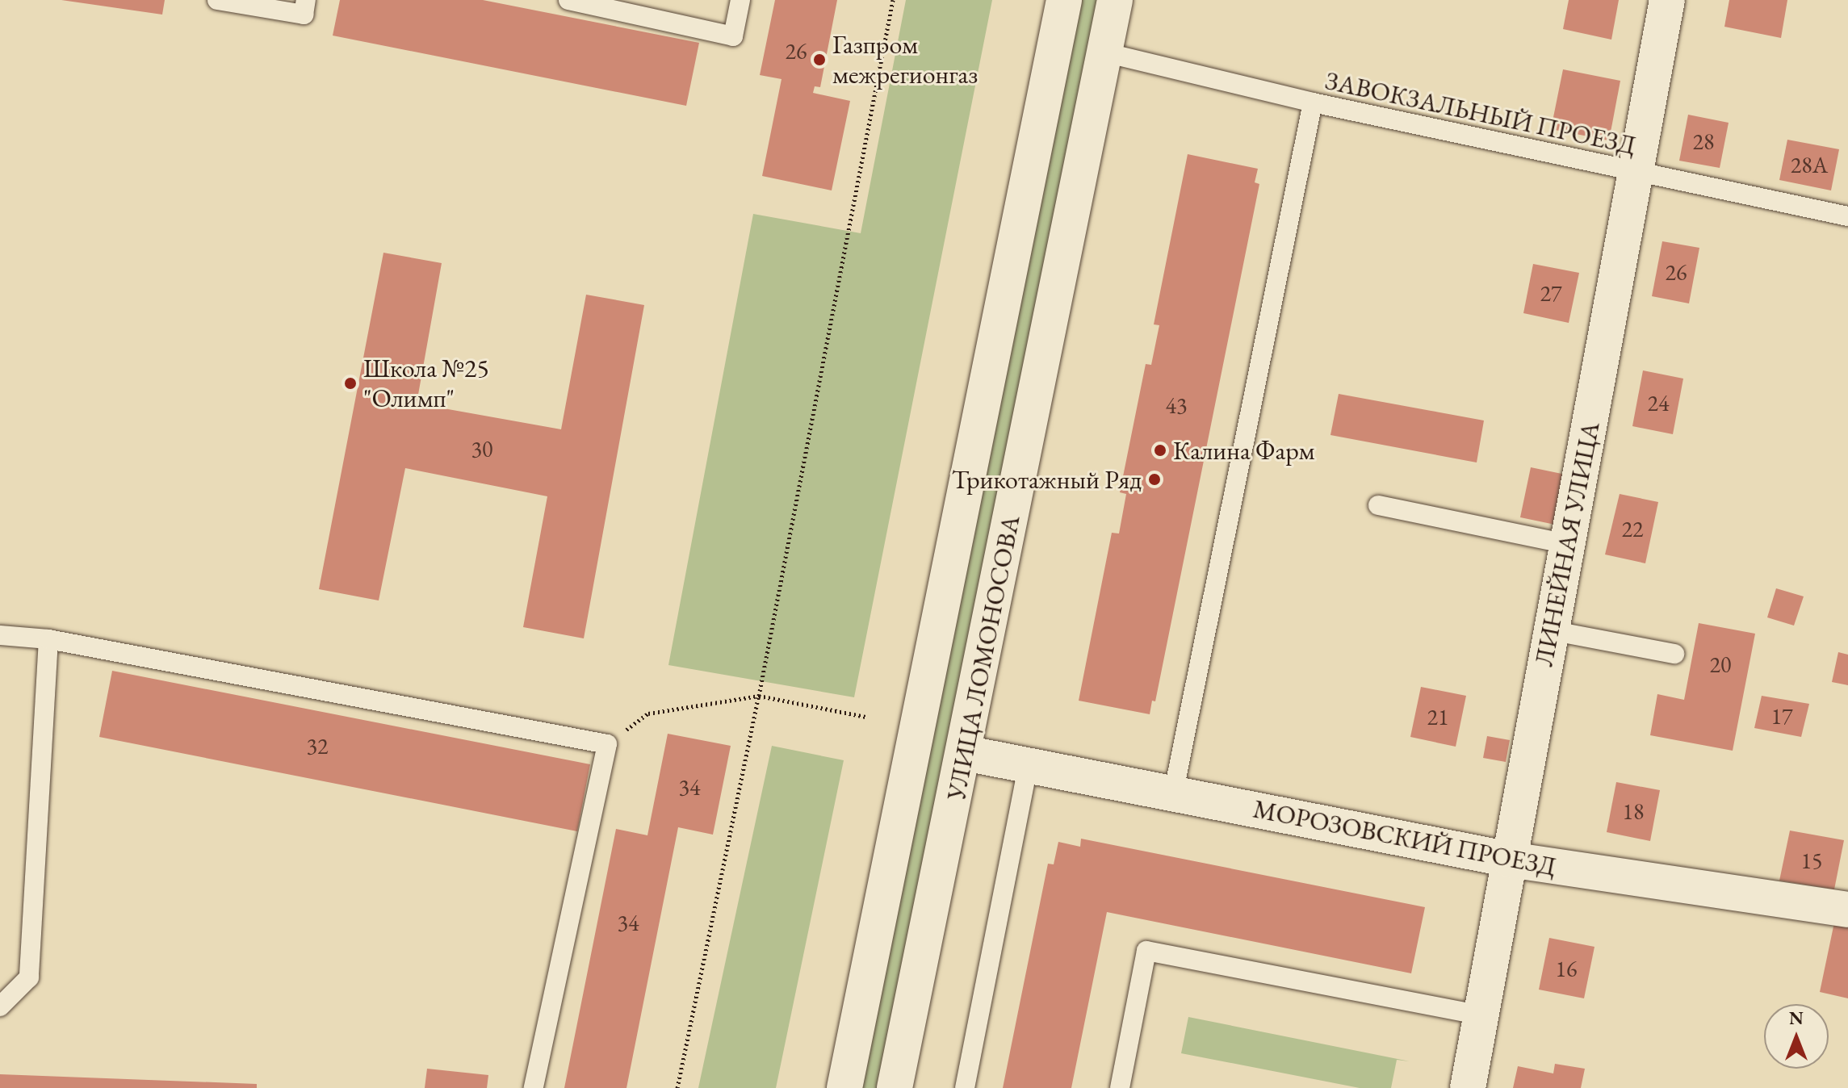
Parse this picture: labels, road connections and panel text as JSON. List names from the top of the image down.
{
  "streets": {
    "main road": ["ЛИНЕЙНАЯ УЛИЦА", "УЛИЦА ЛОМОНОСОВА", "МОРОЗОВСКИЙ ПРОЕЗД"],
    "lane": ["ЗАВОКЗАЛЬНЫЙ ПРОЕЗД"]
  },
  "crossings": [
    ["ЗАВОКЗАЛЬНЫЙ ПРОЕЗД", "ЛИНЕЙНАЯ УЛИЦА"],
    ["ЗАВОКЗАЛЬНЫЙ ПРОЕЗД", "УЛИЦА ЛОМОНОСОВА"],
    ["ЛИНЕЙНАЯ УЛИЦА", "МОРОЗОВСКИЙ ПРОЕЗД"],
    ["УЛИЦА ЛОМОНОСОВА", "МОРОЗОВСКИЙ ПРОЕЗД"]
  ],
  "places": [
    "Газпром межрегионгаз",
    "Школа №25 \"Олимп\"",
    "Калина Фарм",
    "Трикотажный Ряд"
  ],
  "house_numbers": [
    "26",
    "28",
    "28А",
    "26",
    "27",
    "24",
    "43",
    "30",
    "22",
    "20",
    "17",
    "21",
    "32",
    "34",
    "18",
    "15",
    "34",
    "16"
  ],
  "north": "top"
}
